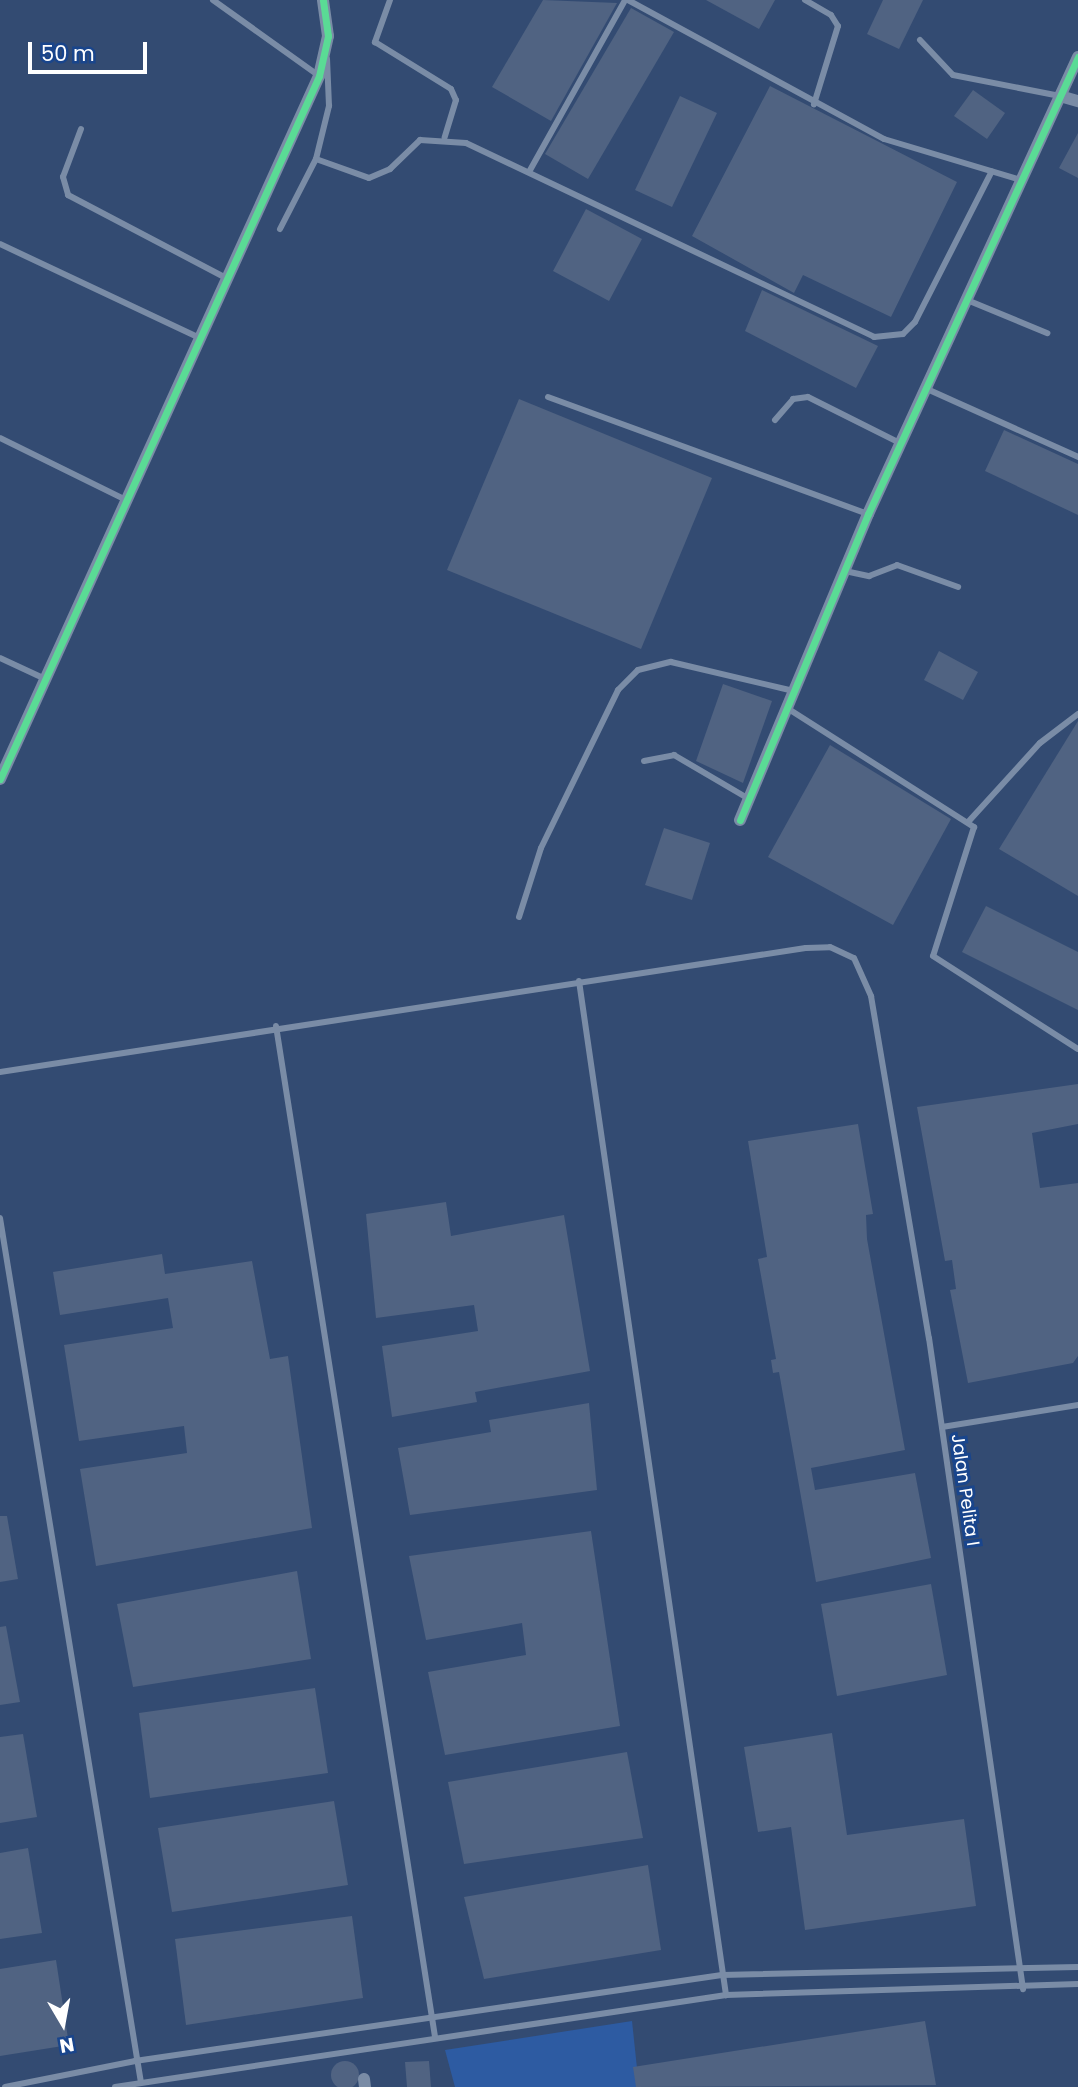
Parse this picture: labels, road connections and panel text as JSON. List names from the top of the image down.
{
  "streets": {
    "lane": ["Jalan Pelita I"]
  },
  "scale_bar": "50 m",
  "north": "bottom"
}
